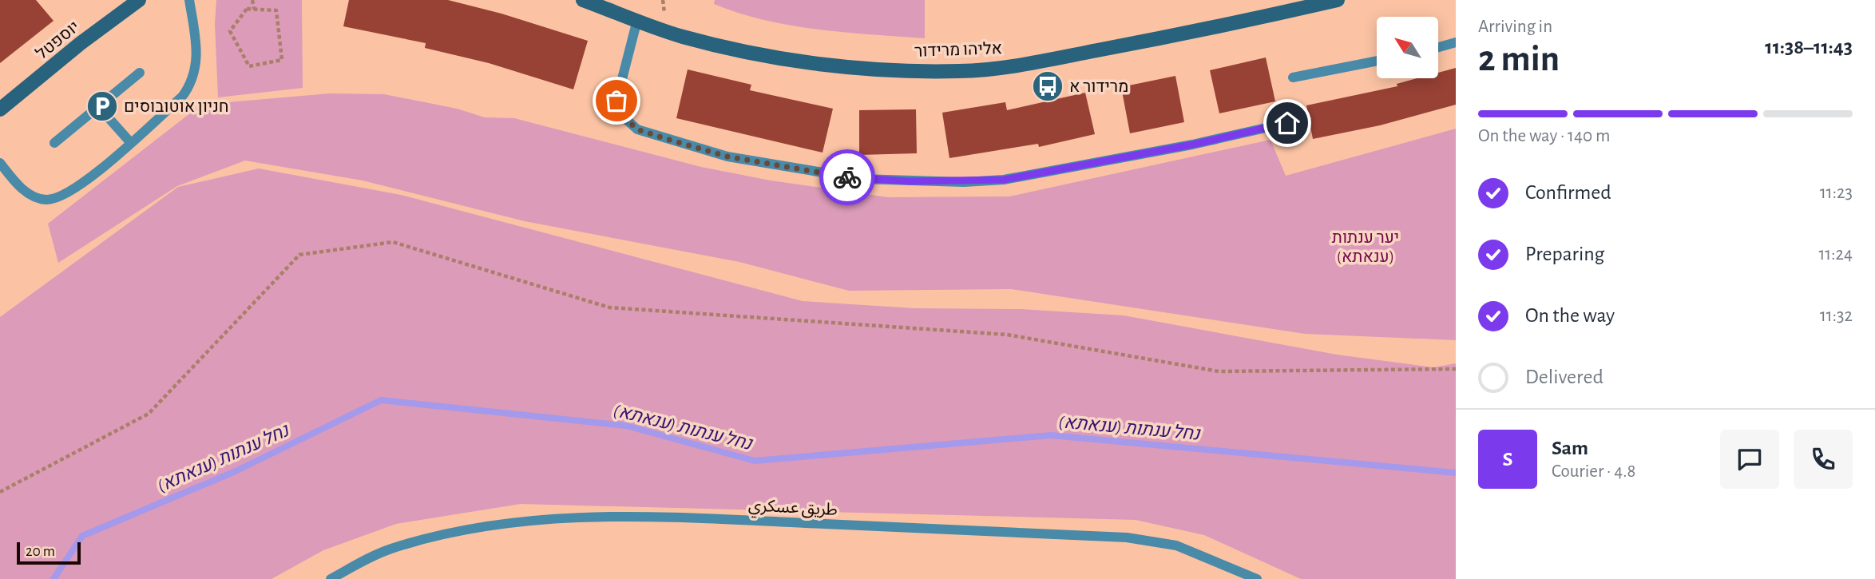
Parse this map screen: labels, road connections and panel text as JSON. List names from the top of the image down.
{
  "streets": {
    "street": ["יוספטל", "אליהו מרידור"],
    "lane": ["طريق عسكري"]
  },
  "water": ["נחל ענתות (ענאתא)"],
  "parks": ["יער ענתות (ענאתא)"],
  "places": {
    "bus stop": ["מרידור א"],
    "parking": ["חניון אוטובוסים"]
  },
  "scale_bar": "20 m",
  "north": "top left",
  "page": {
    "heading": ["2 min", "Arriving in", "11:38–11:43"],
    "panel": ["Sam", "Courier · 4.8"],
    "bar": "On the way · 140 m",
    "list": [
      ["Confirmed", "11:23"],
      ["Preparing", "11:24"],
      ["On the way", "11:32"],
      "Delivered"
    ],
    "round": "S",
    "scale": "20 m"
  }
}
